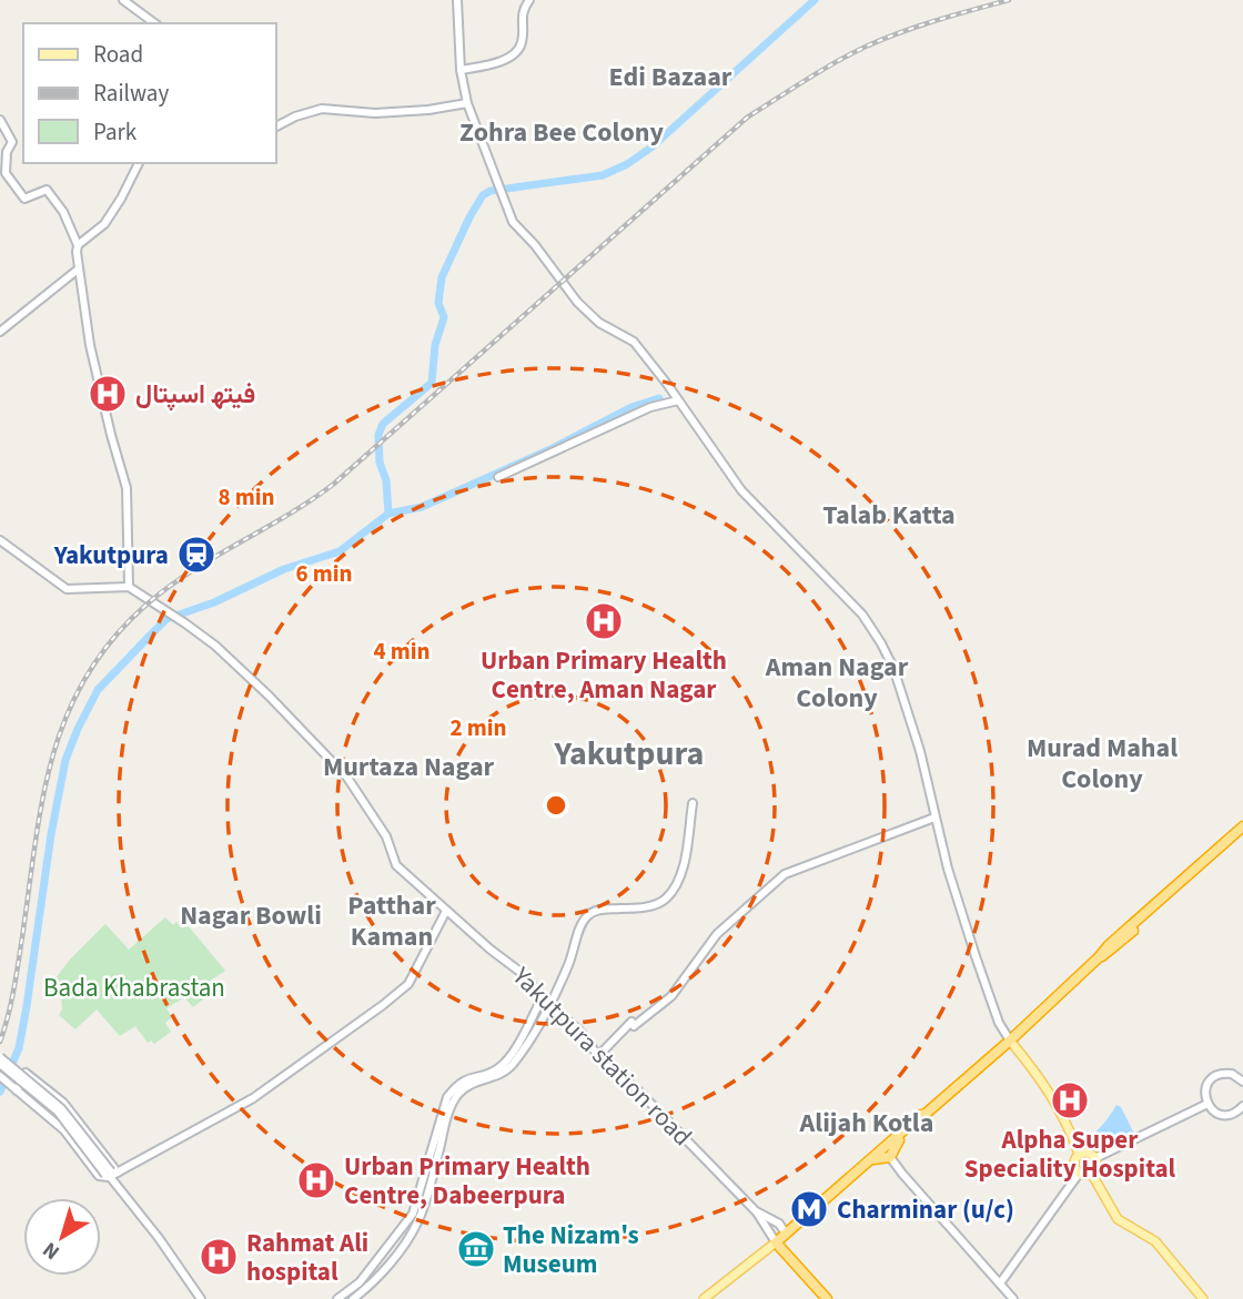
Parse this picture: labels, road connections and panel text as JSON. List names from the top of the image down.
{
  "streets": {
    "street": ["Yakutpura station road"]
  },
  "districts": [
    "Edi Bazaar",
    "Zohra Bee Colony",
    "Talab Katta",
    "Aman Nagar Colony",
    "Murad Mahal Colony",
    "Yakutpura",
    "Murtaza Nagar",
    "Patthar Kaman",
    "Nagar Bowli",
    "Alijah Kotla"
  ],
  "parks": ["Bada Khabrastan"],
  "places": {
    "hospital": [
      "فیتھ اسپتال",
      "Urban Primary Health Centre, Aman Nagar",
      "Alpha Super Speciality Hospital",
      "Urban Primary Health Centre, Dabeerpura",
      "Rahmat Ali hospital"
    ],
    "station": ["Yakutpura"],
    "metro station": ["Charminar (u/c)"],
    "museum": ["The Nizam's Museum"]
  },
  "legend": ["Road", "Railway", "Park"],
  "north": "bottom left",
  "rings": [
    "8 min",
    "6 min",
    "4 min",
    "2 min"
  ]
}
